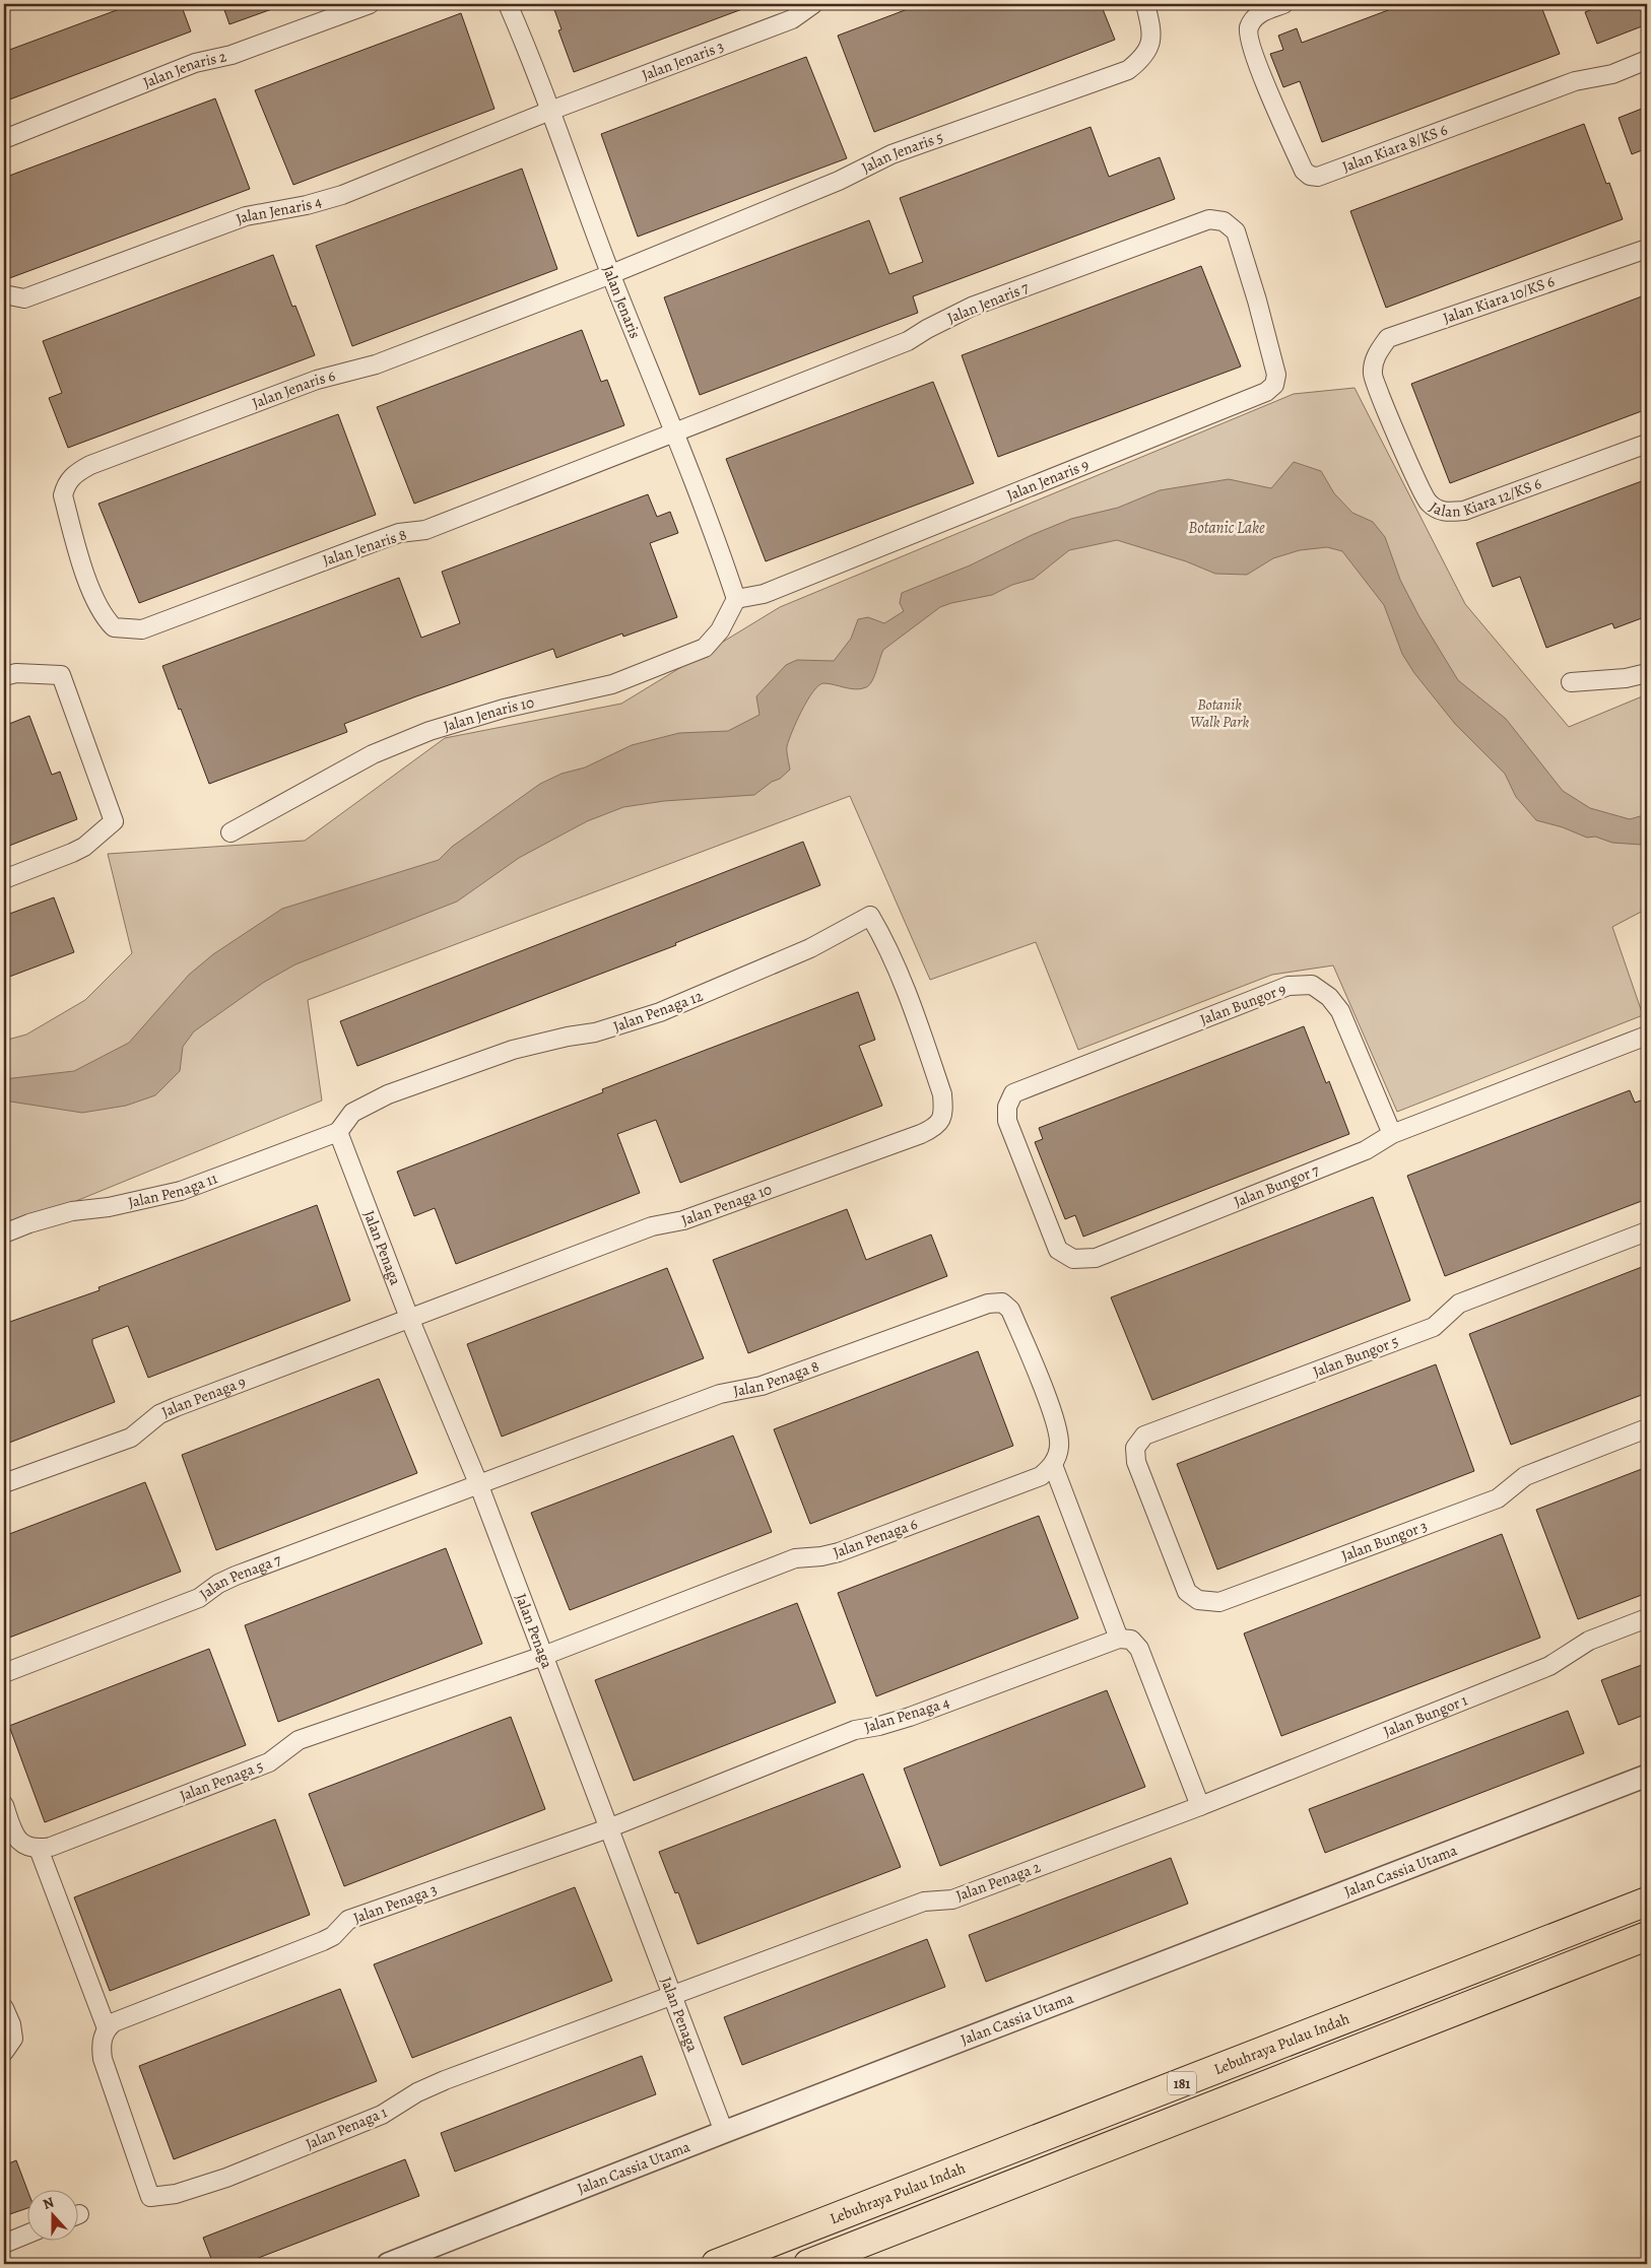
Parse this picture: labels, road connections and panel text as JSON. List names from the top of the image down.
{
  "streets": {
    "main road": ["Lebuhraya Pulau Indah", "181"],
    "street": [
      "Jalan Jenaris 3",
      "Jalan Jenaris 2",
      "Jalan Kiara 8/KS 6",
      "Jalan Jenaris 5",
      "Jalan Jenaris 4",
      "Jalan Kiara 10/KS 6",
      "Jalan Jenaris",
      "Jalan Jenaris 7",
      "Jalan Jenaris 6",
      "Jalan Jenaris 9",
      "Jalan Kiara 12/KS 6",
      "Jalan Jenaris 8",
      "Jalan Jenaris 10",
      "Jalan Bungor 9",
      "Jalan Penaga 12",
      "Jalan Bungor 7",
      "Jalan Penaga 11",
      "Jalan Penaga 10",
      "Jalan Penaga",
      "Jalan Bungor 5",
      "Jalan Penaga 8",
      "Jalan Penaga 9",
      "Jalan Penaga 6",
      "Jalan Bungor 3",
      "Jalan Penaga 7",
      "Jalan Penaga 4",
      "Jalan Bungor 1",
      "Jalan Penaga 5",
      "Jalan Cassia Utama",
      "Jalan Penaga 2",
      "Jalan Penaga 3",
      "Jalan Penaga 1"
    ]
  },
  "crossings": [
    ["Jalan Jenaris 3", "Jalan Jenaris 4"],
    ["Jalan Jenaris 3", "Jalan Jenaris"],
    ["Jalan Jenaris 5", "Jalan Jenaris"],
    ["Jalan Jenaris 5", "Jalan Jenaris 6"],
    ["Jalan Jenaris 4", "Jalan Jenaris"],
    ["Jalan Kiara 10/KS 6", "Jalan Kiara 12/KS 6"],
    ["Jalan Jenaris", "Jalan Jenaris 7"],
    ["Jalan Jenaris", "Jalan Jenaris 6"],
    ["Jalan Jenaris", "Jalan Jenaris 9"],
    ["Jalan Jenaris", "Jalan Jenaris 8"],
    ["Jalan Jenaris", "Jalan Jenaris 10"],
    ["Jalan Jenaris 7", "Jalan Jenaris 9"],
    ["Jalan Jenaris 7", "Jalan Jenaris 8"],
    ["Jalan Jenaris 6", "Jalan Jenaris 8"],
    ["Jalan Jenaris 9", "Jalan Jenaris 10"],
    ["Jalan Bungor 9", "Jalan Bungor 7"],
    ["Jalan Penaga 12", "Jalan Penaga 11"],
    ["Jalan Penaga 12", "Jalan Penaga 10"],
    ["Jalan Penaga 12", "Jalan Penaga"],
    ["Jalan Penaga 11", "Jalan Penaga"],
    ["Jalan Penaga 10", "Jalan Penaga"],
    ["Jalan Penaga 10", "Jalan Penaga 9"],
    ["Jalan Penaga", "Jalan Penaga 8"],
    ["Jalan Penaga", "Jalan Penaga 9"],
    ["Jalan Penaga", "Jalan Penaga 6"],
    ["Jalan Penaga", "Jalan Penaga 7"],
    ["Jalan Penaga", "Jalan Penaga 4"],
    ["Jalan Penaga", "Jalan Penaga 5"],
    ["Jalan Penaga", "Jalan Cassia Utama"],
    ["Jalan Penaga", "Jalan Penaga 2"],
    ["Jalan Penaga", "Jalan Penaga 3"],
    ["Jalan Penaga", "Jalan Penaga 1"],
    ["Jalan Bungor 5", "Jalan Bungor 3"],
    ["Jalan Penaga 8", "Jalan Penaga 6"],
    ["Jalan Penaga 8", "Jalan Penaga 7"],
    ["Jalan Penaga 6", "Jalan Penaga 5"],
    ["Jalan Penaga 4", "Jalan Penaga 3"],
    ["Jalan Bungor 1", "Jalan Penaga 2"],
    ["Jalan Penaga 2", "Jalan Penaga 1"],
    ["Jalan Penaga 3", "Jalan Penaga 1"]
  ],
  "water": ["Botanic Lake"],
  "parks": ["Botanik Walk Park"],
  "north": "top"
}
